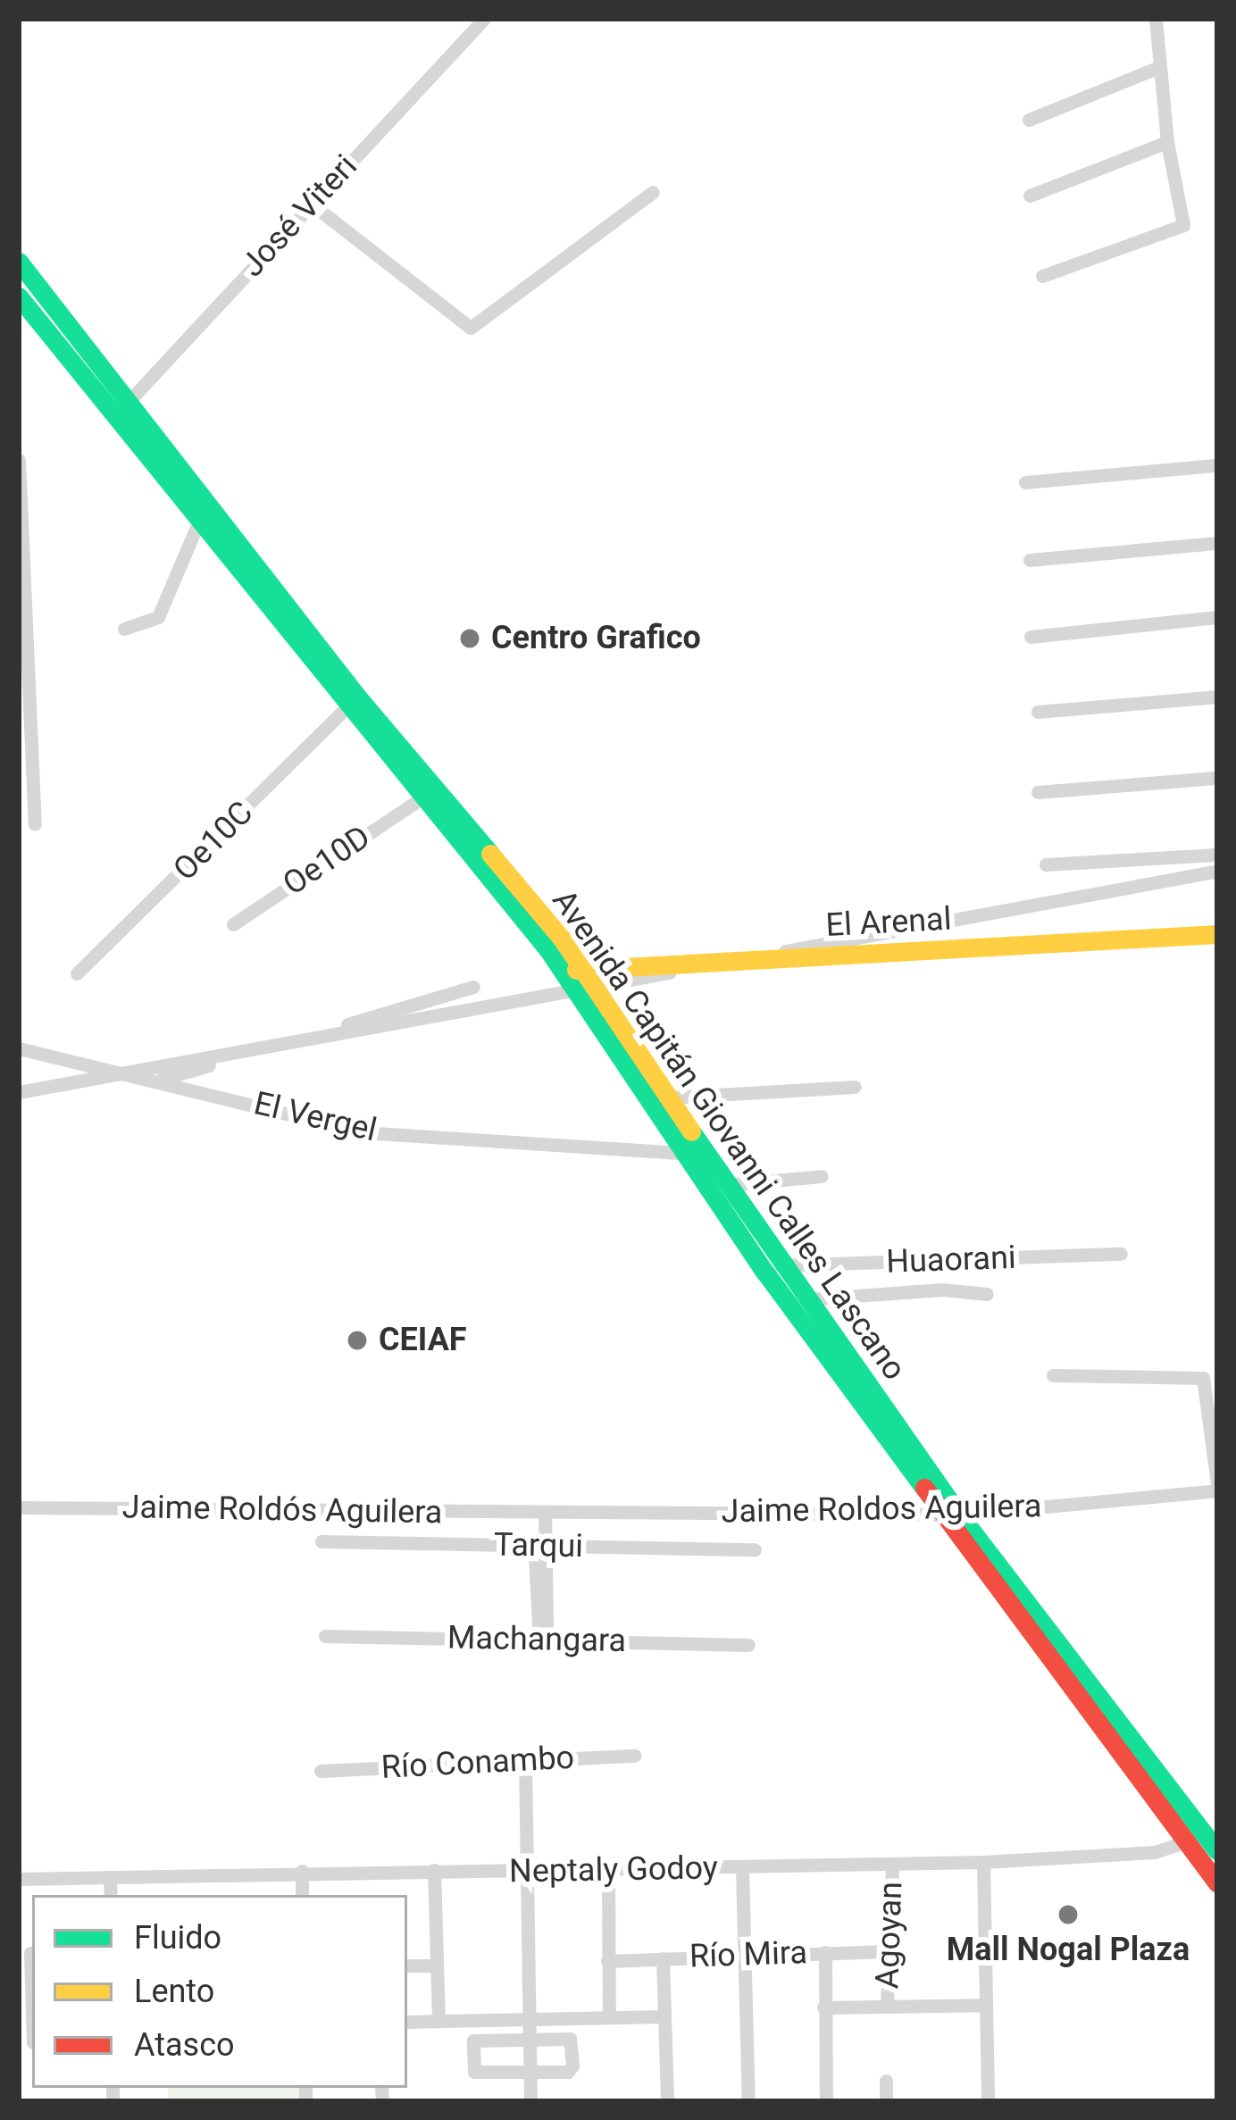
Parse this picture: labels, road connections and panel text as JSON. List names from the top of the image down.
{
  "streets": {
    "main road": ["El Arenal", "Avenida Capitán Giovanni Calles Lascano"],
    "street": [
      "José Viteri",
      "Oe10C",
      "Oe10D",
      "El Vergel",
      "Huaorani",
      "Jaime Roldos Aguilera",
      "Jaime Roldós Aguilera",
      "Tarqui",
      "Machangara",
      "Río Conambo",
      "Neptaly Godoy",
      "Agoyan",
      "Río Mira"
    ]
  },
  "crossings": [
    ["José Viteri", "Avenida Capitán Giovanni Calles Lascano"],
    ["Oe10C", "Avenida Capitán Giovanni Calles Lascano"],
    ["Oe10D", "Avenida Capitán Giovanni Calles Lascano"],
    ["El Arenal", "Avenida Capitán Giovanni Calles Lascano"],
    ["El Vergel", "Avenida Capitán Giovanni Calles Lascano"],
    ["Avenida Capitán Giovanni Calles Lascano", "Huaorani"],
    ["Avenida Capitán Giovanni Calles Lascano", "Jaime Roldos Aguilera"],
    ["Avenida Capitán Giovanni Calles Lascano", "Neptaly Godoy"],
    ["Jaime Roldos Aguilera", "Jaime Roldós Aguilera"],
    ["Neptaly Godoy", "Agoyan"],
    ["Agoyan", "Río Mira"]
  ],
  "places": ["Centro Grafico", "CEIAF", "Mall Nogal Plaza"],
  "legend": ["Fluido", "Lento", "Atasco"]
}
